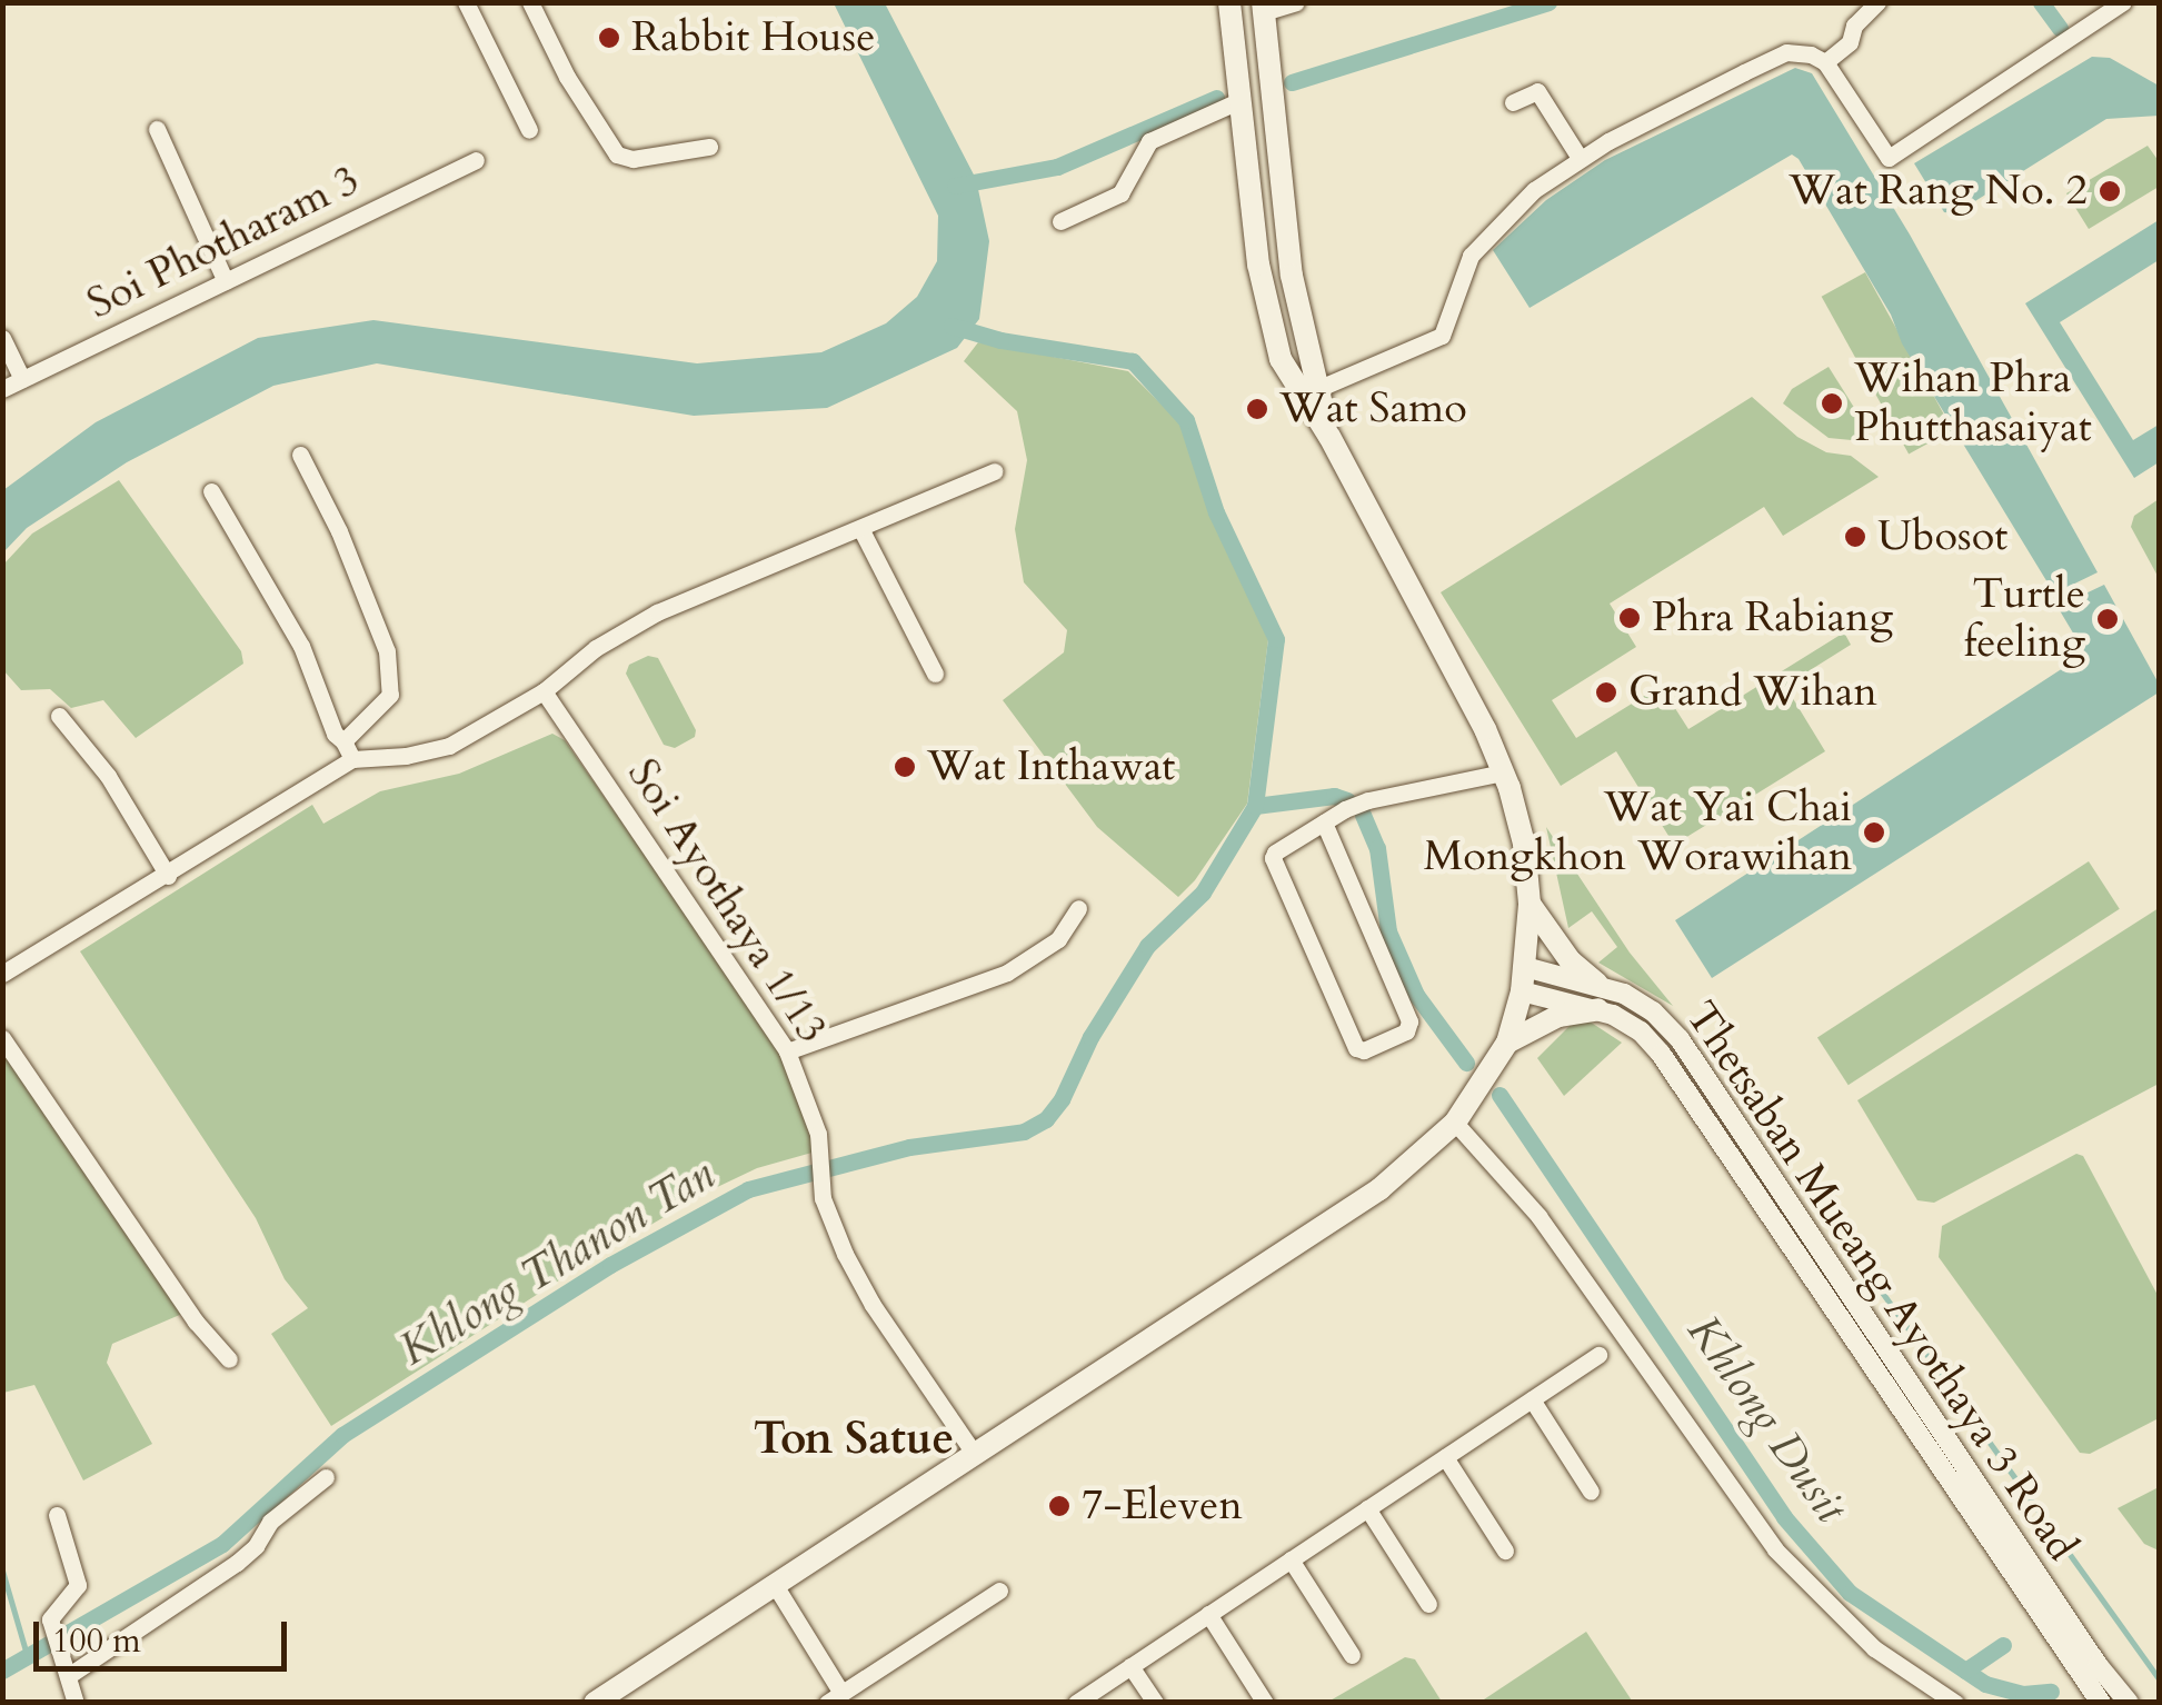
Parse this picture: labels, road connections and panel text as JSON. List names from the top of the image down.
{
  "streets": {
    "street": ["Soi Photharam 3", "Soi Ayothaya 1/13", "Thetsaban Mueang Ayothaya 3 Road"]
  },
  "districts": ["Ton Satue"],
  "water": ["Khlong Thanon Tan", "Khlong Dusit"],
  "places": [
    "Rabbit House",
    "Wat Rang No. 2",
    "Wihan Phra Phutthasaiyat",
    "Wat Samo",
    "Ubosot",
    "Phra Rabiang",
    "Turtle feeling",
    "Grand Wihan",
    "Wat Inthawat",
    "Wat Yai Chai Mongkhon Worawihan",
    "7-Eleven"
  ],
  "scale_bar": "100 m"
}
